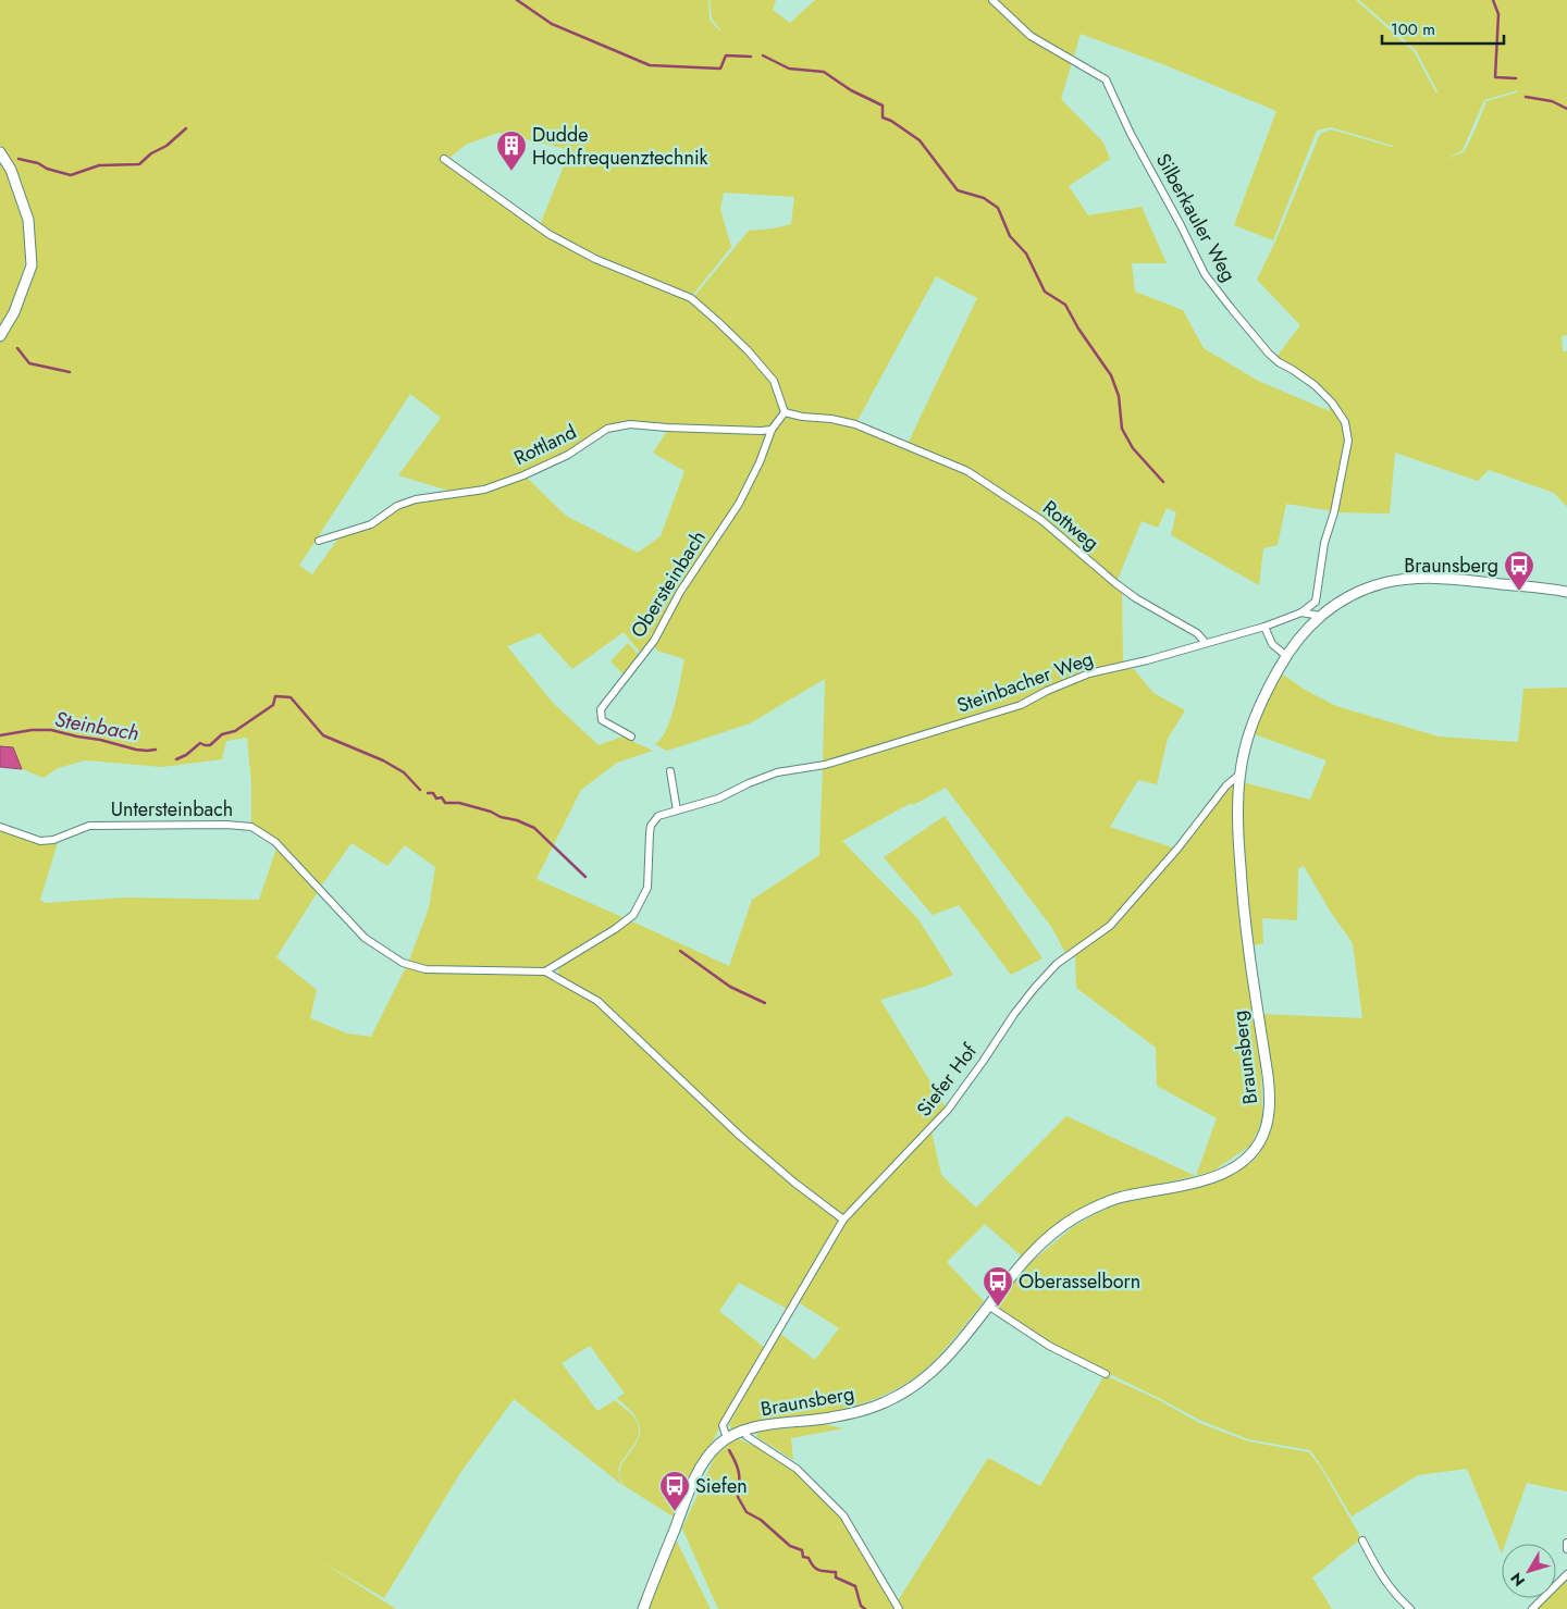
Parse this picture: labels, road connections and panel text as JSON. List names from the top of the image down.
{
  "streets": {
    "main road": ["Braunsberg"],
    "street": [
      "Silberkauler Weg",
      "Rottland",
      "Rottweg",
      "Obersteinbach",
      "Steinbacher Weg",
      "Untersteinbach",
      "Siefer Hof"
    ]
  },
  "crossings": [
    ["Rottland", "Obersteinbach"],
    ["Rottweg", "Steinbacher Weg"],
    ["Braunsberg", "Siefer Hof"]
  ],
  "water": ["Steinbach"],
  "places": {
    "building": ["Dudde Hochfrequenztechnik"],
    "bus stop": ["Braunsberg", "Oberasselborn", "Siefen"]
  },
  "scale_bar": "100 m",
  "north": "bottom left"
}
